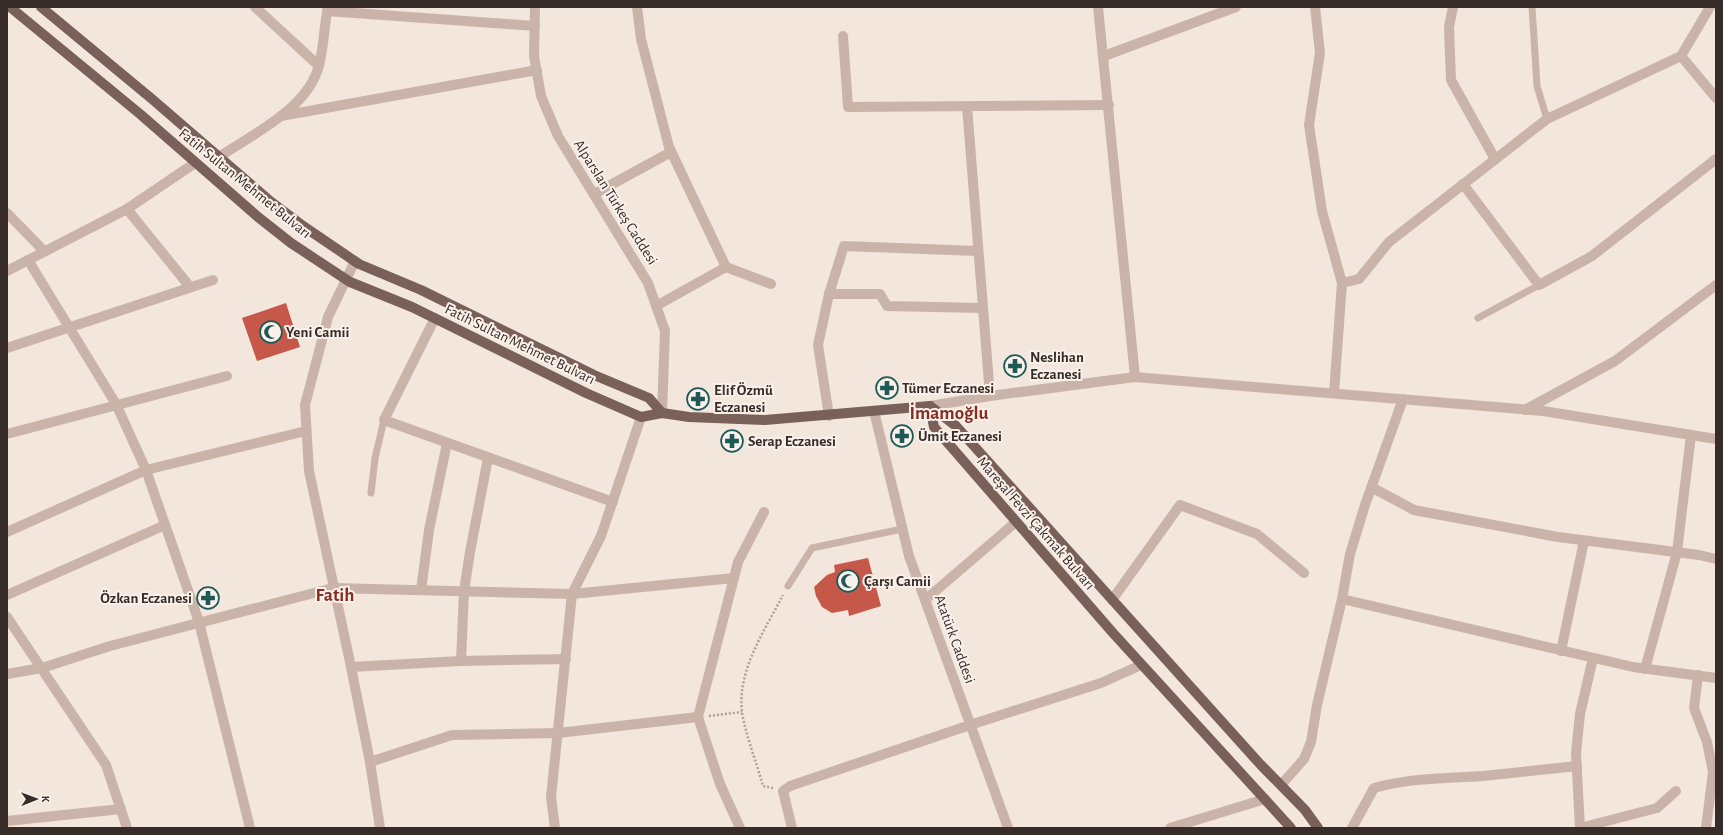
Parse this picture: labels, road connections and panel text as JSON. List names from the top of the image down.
{
  "streets": {
    "main road": ["Fatih Sultan Mehmet Bulvarı", "Mareşal Fevzi Çakmak Bulvarı"],
    "street": ["Alparslan Türkeş Caddesi", "Atatürk Caddesi"]
  },
  "crossings": [
    ["Fatih Sultan Mehmet Bulvarı", "Alparslan Türkeş Caddesi"]
  ],
  "districts": ["İmamoğlu", "Fatih"],
  "places": {
    "mosque": ["Yeni Camii", "Çarşı Camii"],
    "pharmacy": [
      "Neslihan Eczanesi",
      "Tümer Eczanesi",
      "Elif Özmü Eczanesi",
      "Ümit Eczanesi",
      "Serap Eczanesi",
      "Özkan Eczanesi"
    ]
  },
  "north": "right"
}
